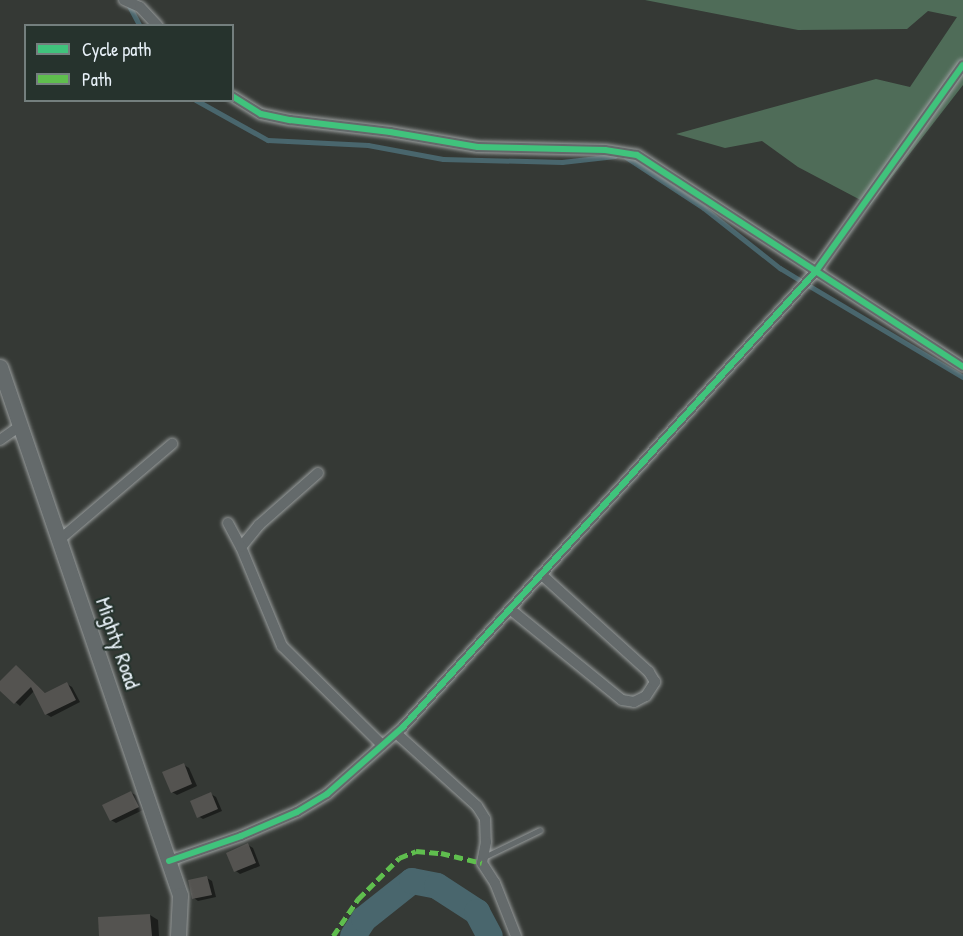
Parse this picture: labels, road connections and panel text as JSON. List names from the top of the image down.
{
  "streets": {
    "street": ["Mighty Road"]
  },
  "legend": ["Cycle path", "Path"]
}
